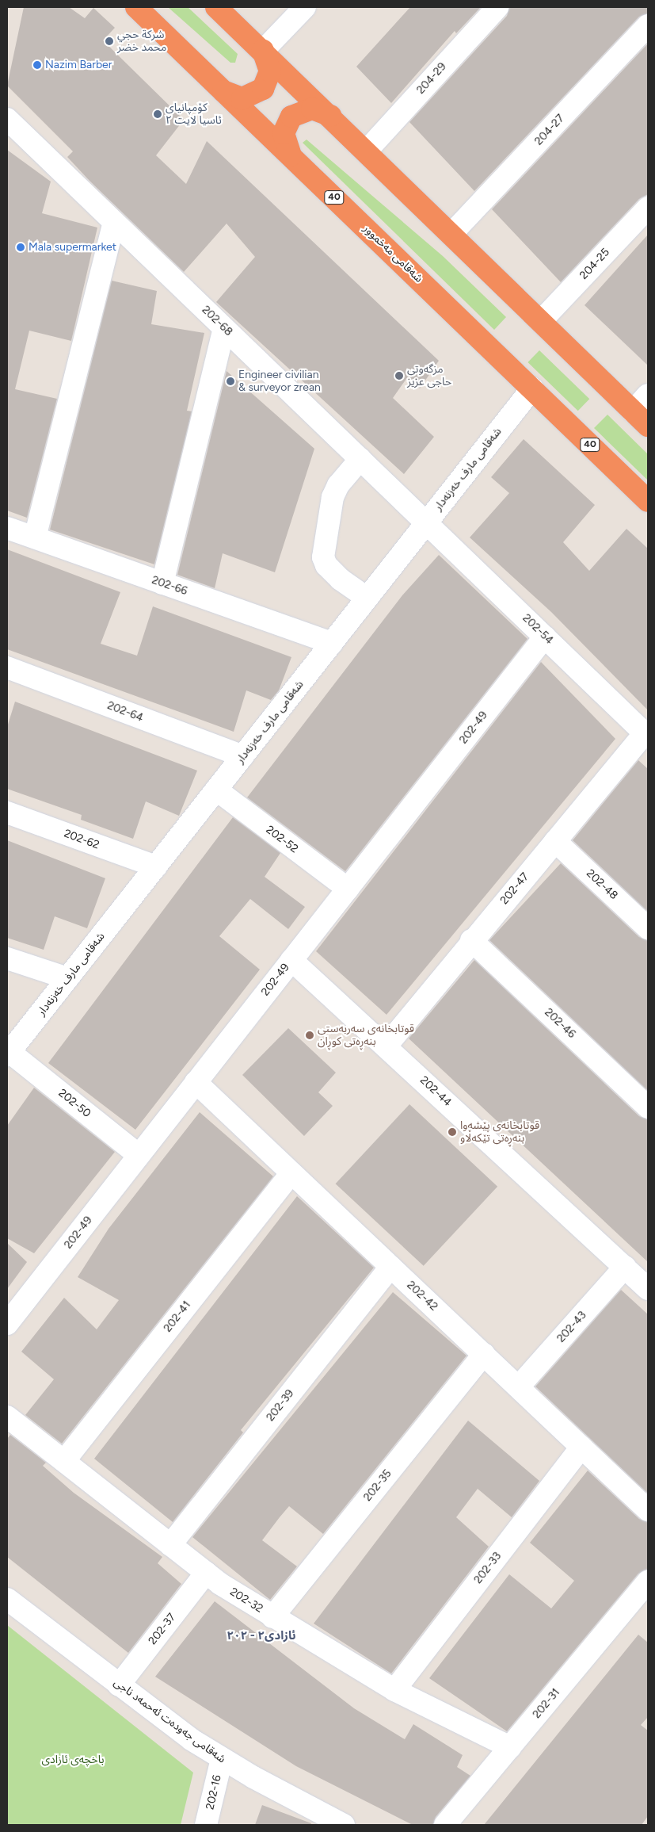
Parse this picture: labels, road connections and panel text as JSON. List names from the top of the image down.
{
  "streets": {
    "highway": ["40", "شەقامی مەخموور"],
    "street": [
      "204-29",
      "204-27",
      "204-25",
      "202-68",
      "شەقامی مارف خەزنەدار",
      "202-66",
      "202-54",
      "202-64",
      "202-49",
      "202-62",
      "202-52",
      "202-48",
      "202-47",
      "202-46",
      "202-44",
      "202-50",
      "202-42",
      "202-41",
      "202-43",
      "202-39",
      "202-35",
      "202-33",
      "202-32",
      "202-37",
      "202-31",
      "شەقامی جەودەت ئەحمەد ناجی",
      "202-16"
    ]
  },
  "crossings": [
    ["شەقامی مەخموور", "شەقامی مارف خەزنەدار"],
    ["202-68", "شەقامی مارف خەزنەدار"],
    ["202-68", "202-54"],
    ["شەقامی مارف خەزنەدار", "202-66"],
    ["شەقامی مارف خەزنەدار", "202-54"],
    ["شەقامی مارف خەزنەدار", "202-64"],
    ["شەقامی مارف خەزنەدار", "202-62"],
    ["شەقامی مارف خەزنەدار", "202-52"],
    ["شەقامی مارف خەزنەدار", "202-50"],
    ["202-54", "202-49"],
    ["202-54", "202-47"],
    ["202-49", "202-52"],
    ["202-49", "202-44"],
    ["202-49", "202-50"],
    ["202-49", "202-42"],
    ["202-48", "202-47"],
    ["202-47", "202-46"],
    ["202-47", "202-44"],
    ["202-44", "202-43"],
    ["202-42", "202-41"],
    ["202-42", "202-43"],
    ["202-42", "202-39"],
    ["202-42", "202-35"],
    ["202-42", "202-33"],
    ["202-41", "202-32"],
    ["202-39", "202-32"],
    ["202-35", "202-32"],
    ["202-33", "202-32"],
    ["202-32", "202-37"],
    ["202-32", "202-31"],
    ["202-37", "شەقامی جەودەت ئەحمەد ناجی"],
    ["شەقامی جەودەت ئەحمەد ناجی", "202-16"]
  ],
  "districts": ["ئازادی٢ - ٢٠٢"],
  "parks": ["باخچەی ئازادی"],
  "places": [
    "شركة حجي محمد خضر",
    "Nazim Barber",
    "کۆمپانیای ئاسیا لایت ٢",
    "Mala supermarket",
    "مزگەوتی حاجی عزیز",
    "Engineer civilian & surveyor zrean",
    "قوتابخانەی سەربەستی بنەڕەتی کوڕان",
    "قوتابخانەی پێشەوا بنەڕەتی تێکەڵاو"
  ]
}
